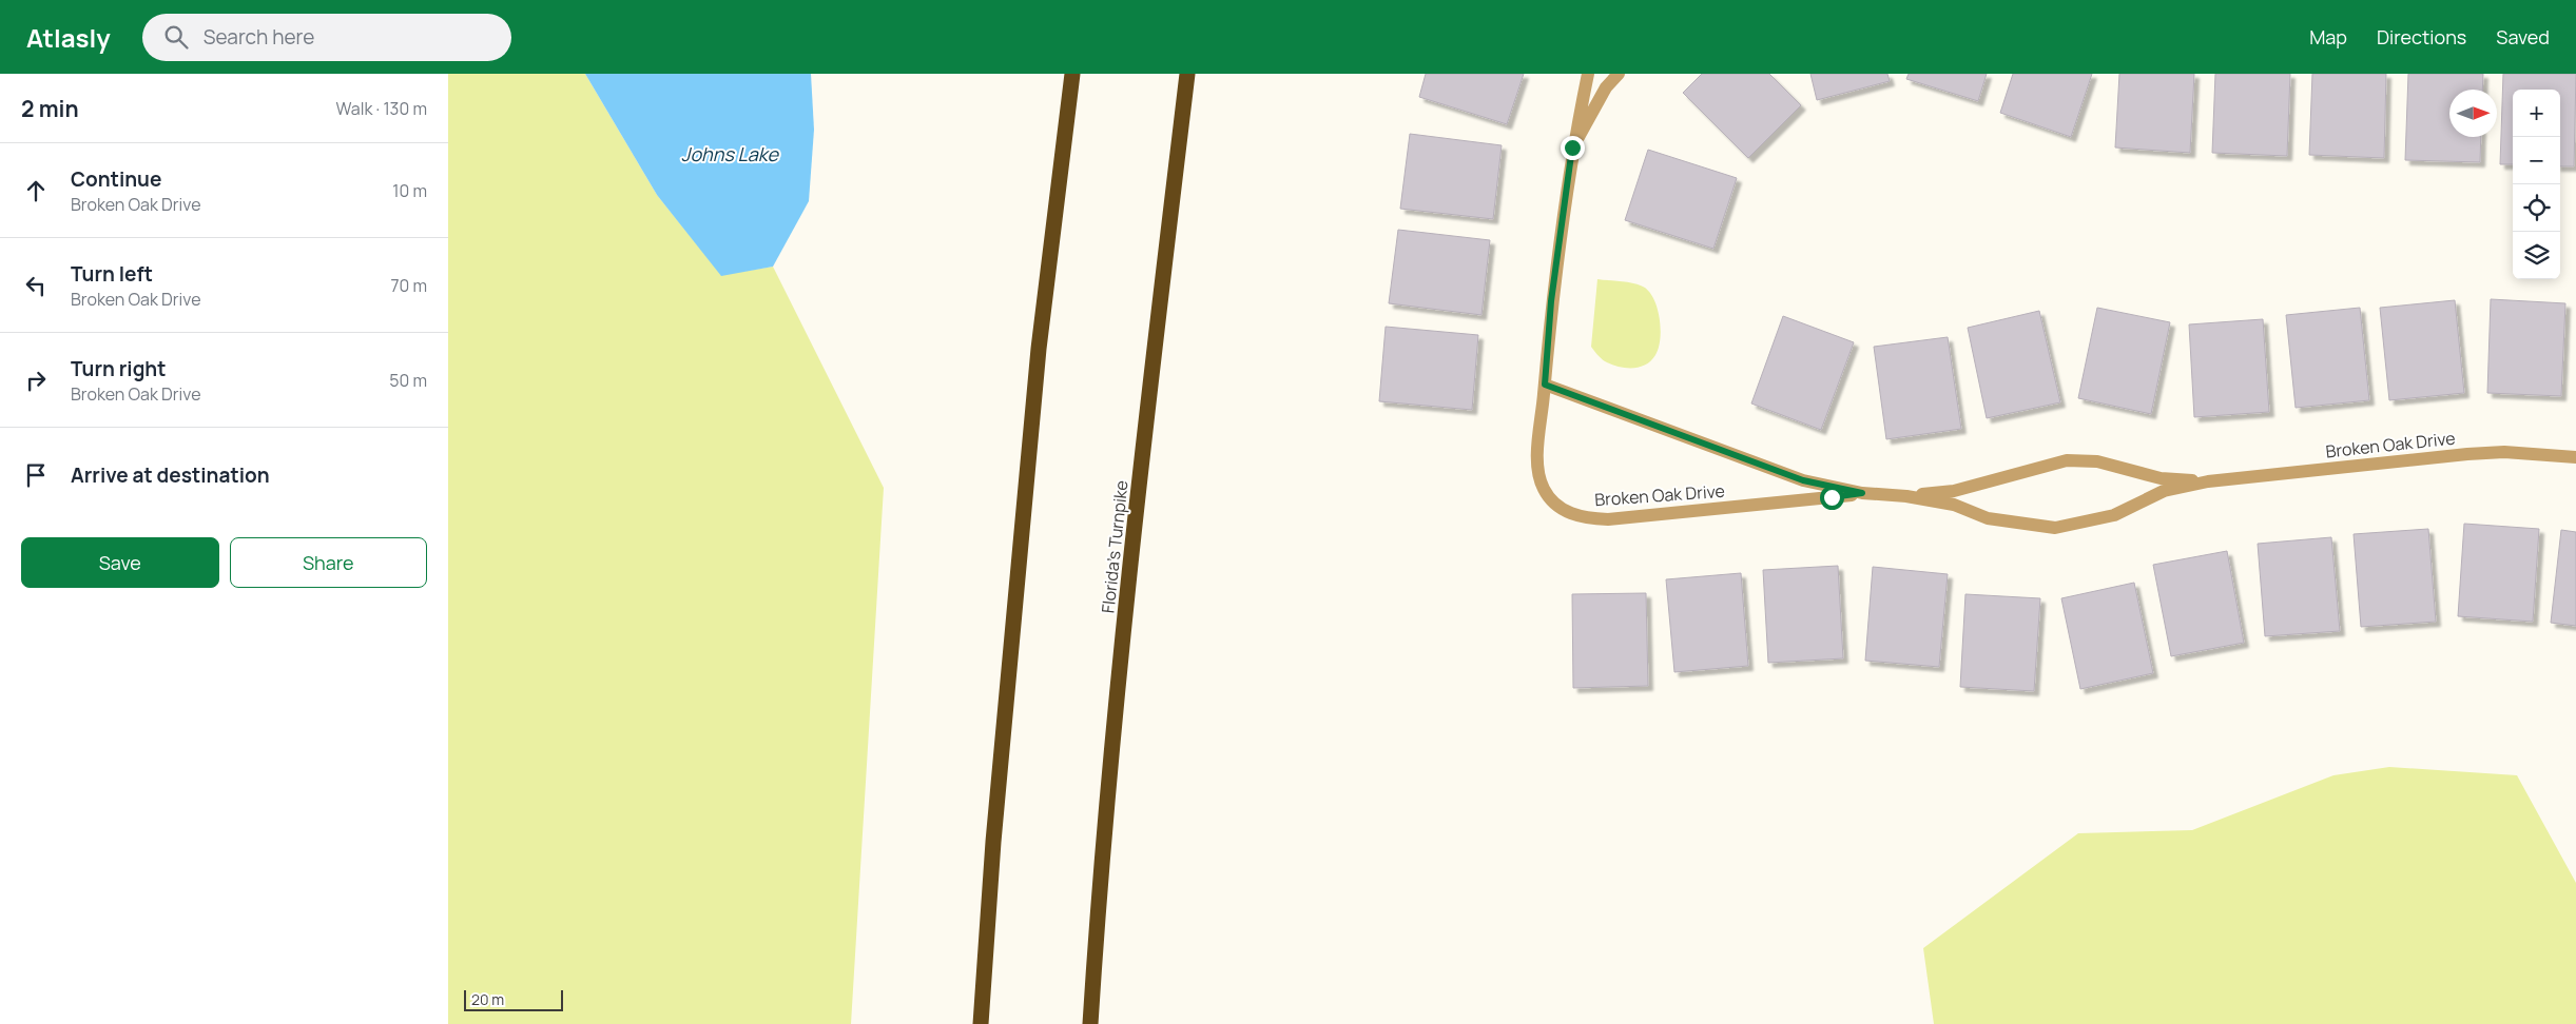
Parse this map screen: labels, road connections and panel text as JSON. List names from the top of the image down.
{
  "streets": {
    "highway": ["Florida's Turnpike"],
    "street": ["Broken Oak Drive"]
  },
  "water": ["Johns Lake"],
  "scale_bar": "20 m",
  "north": "right",
  "page": {
    "header": "Atlasly",
    "search": "Search here",
    "nav": ["Map", "Directions", "Saved"],
    "heading": ["2 min", "Walk · 130 m"],
    "map_buttons": ["+", "−"],
    "list": [
      ["Continue", "Broken Oak Drive", "10 m"],
      ["Turn left", "Broken Oak Drive", "70 m"],
      ["Turn right", "Broken Oak Drive", "50 m"],
      "Arrive at destination"
    ],
    "buttons": ["Save", "Share"],
    "scale": "20 m"
  }
}
